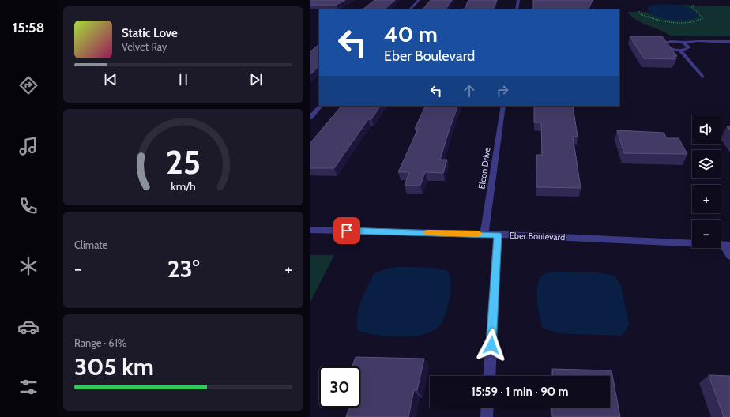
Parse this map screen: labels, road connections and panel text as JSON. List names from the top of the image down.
{
  "streets": {
    "street": ["Elcon Drive", "Eber Boulevard"]
  },
  "crossings": [
    ["Elcon Drive", "Eber Boulevard"]
  ],
  "page": {
    "tabs": "15:58",
    "turn": ["40 m", "Eber Boulevard"],
    "song": ["Static Love", "Velvet Ray"],
    "map_buttons": ["+", "−"],
    "tile": [
      "Climate",
      ["Range · 61%", "305 km"]
    ],
    "heat": ["−", "23°", "+"],
    "limit": "30",
    "trip": "15:59 · 1 min · 90 m",
    "gauge": ["25", "km/h"]
  }
}
